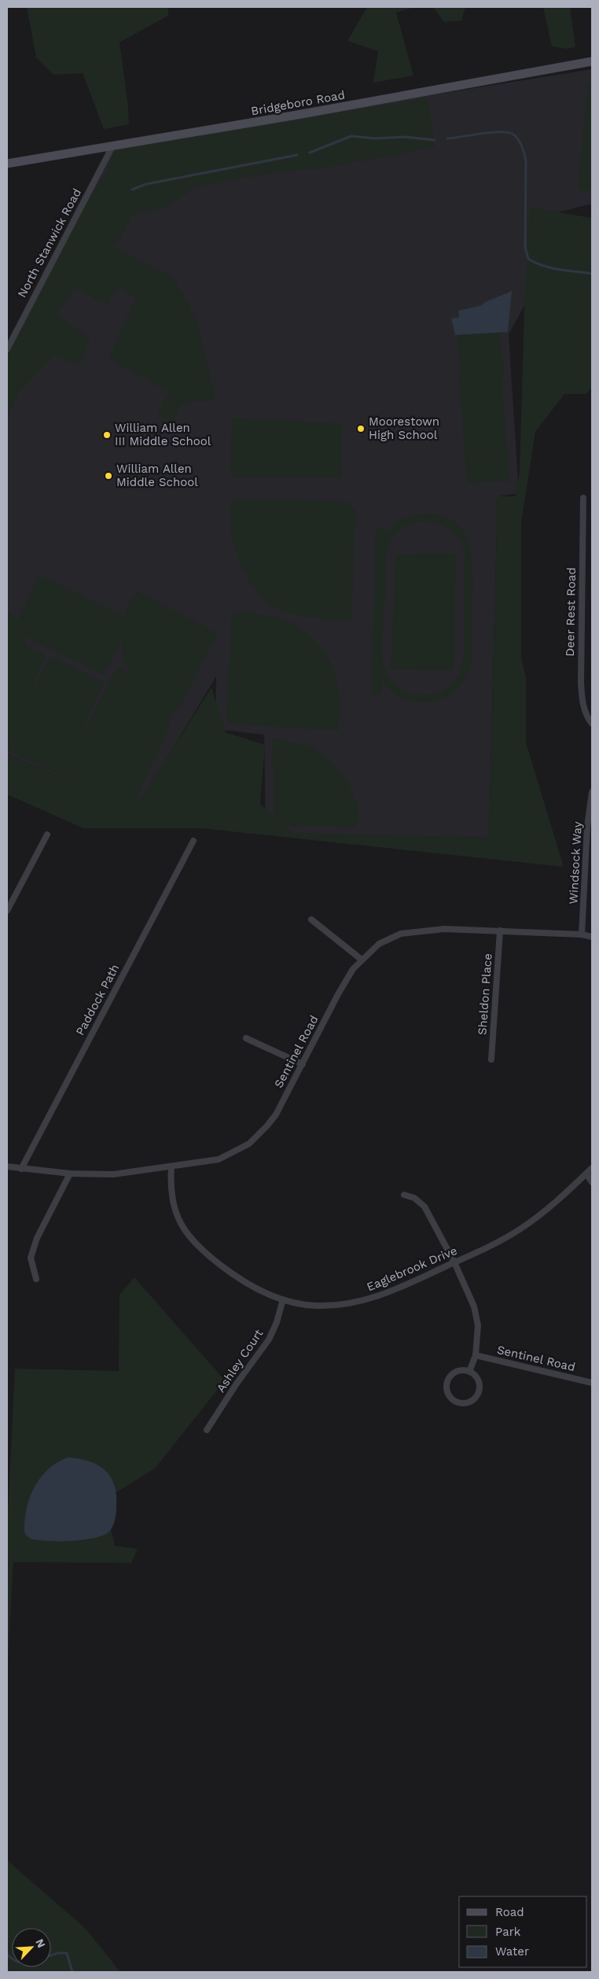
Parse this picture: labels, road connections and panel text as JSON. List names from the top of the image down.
{
  "streets": {
    "main road": ["Bridgeboro Road"],
    "street": [
      "North Stanwick Road",
      "Deer Rest Road",
      "Windsock Way",
      "Sheldon Place",
      "Paddock Path",
      "Sentinel Road",
      "Eaglebrook Drive",
      "Ashley Court"
    ]
  },
  "crossings": [
    ["Bridgeboro Road", "North Stanwick Road"],
    ["Windsock Way", "Sentinel Road"],
    ["Sheldon Place", "Sentinel Road"],
    ["Paddock Path", "Sentinel Road"],
    ["Sentinel Road", "Eaglebrook Drive"],
    ["Eaglebrook Drive", "Ashley Court"]
  ],
  "places": ["Moorestown High School", "William Allen III Middle School", "William Allen Middle School"],
  "legend": ["Road", "Park", "Water"],
  "north": "top right"
}
